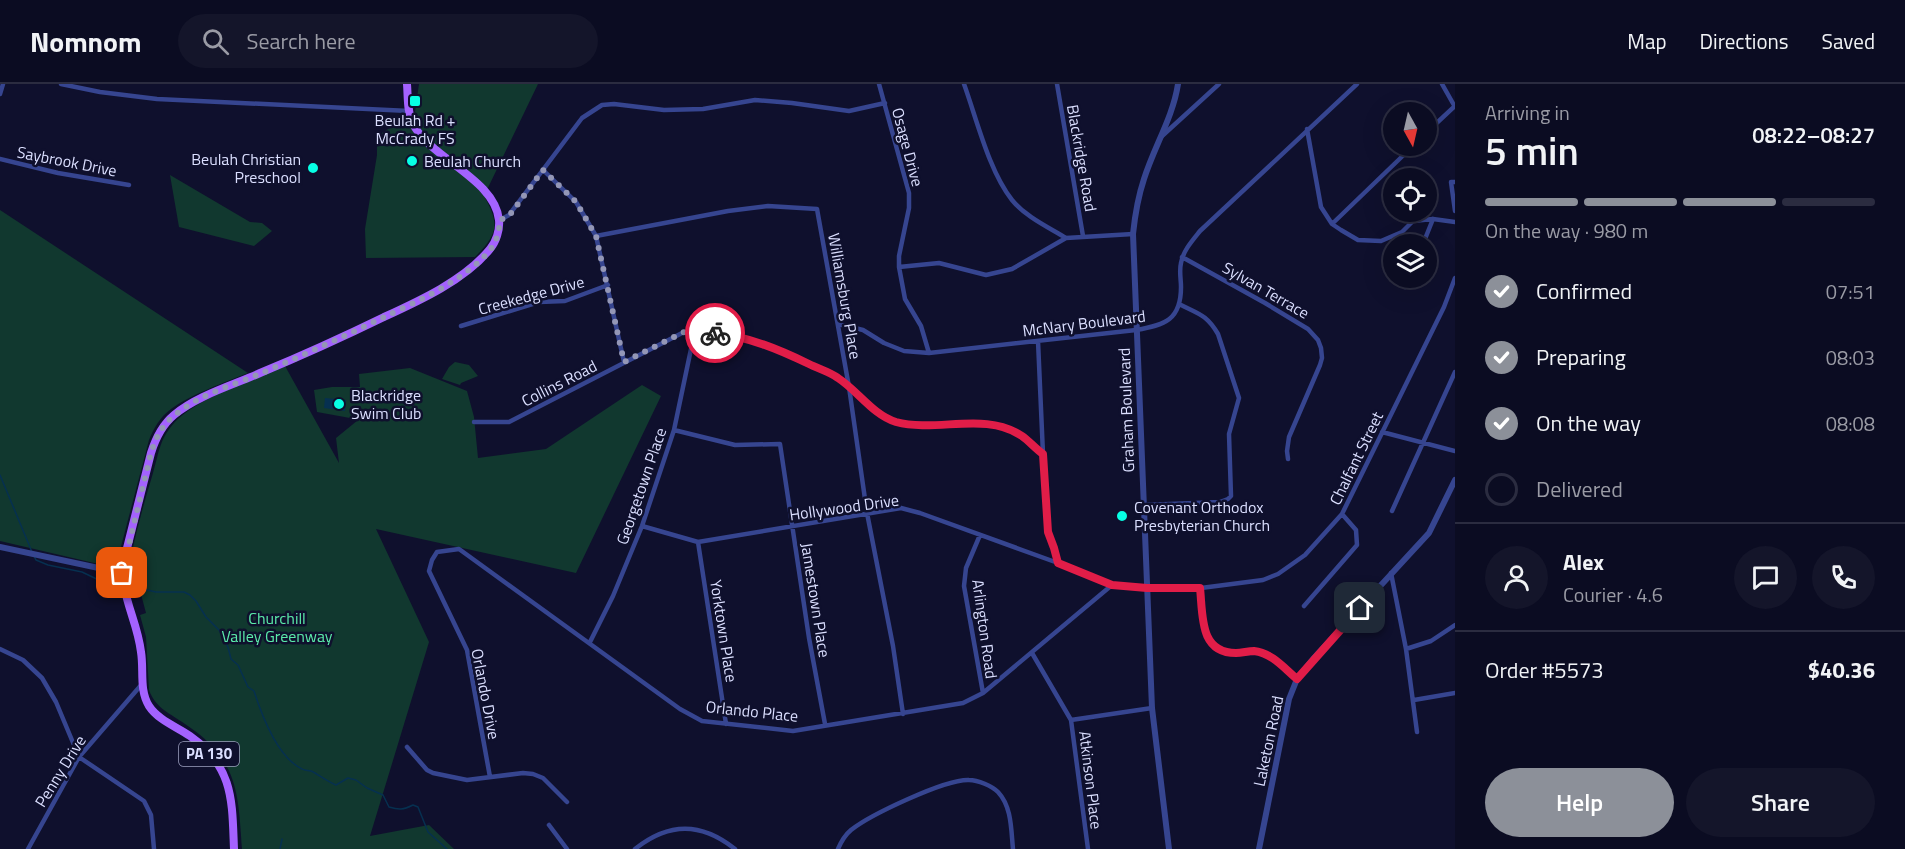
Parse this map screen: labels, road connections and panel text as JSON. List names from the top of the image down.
{
  "streets": {
    "main road": ["PA 130"],
    "street": [
      "Osage Drive",
      "Blackridge Road",
      "Saybrook Drive",
      "Sylvan Terrace",
      "Creekedge Drive",
      "Williamsburg Place",
      "McNary Boulevard",
      "Collins Road",
      "Graham Boulevard",
      "Chalfant Street",
      "Georgetown Place",
      "Hollywood Drive",
      "Jamestown Place",
      "Arlington Road",
      "Yorktown Place",
      "Orlando Drive",
      "Orlando Place",
      "Laketon Road",
      "Penny Drive",
      "Atkinson Place"
    ]
  },
  "crossings": [
    ["Osage Drive", "McNary Boulevard"],
    ["Williamsburg Place", "McNary Boulevard"],
    ["Williamsburg Place", "Collins Road"],
    ["Williamsburg Place", "Hollywood Drive"],
    ["Williamsburg Place", "Orlando Place"],
    ["McNary Boulevard", "Graham Boulevard"],
    ["Collins Road", "Georgetown Place"],
    ["Graham Boulevard", "Chalfant Street"],
    ["Graham Boulevard", "Hollywood Drive"],
    ["Chalfant Street", "Hollywood Drive"],
    ["Georgetown Place", "Hollywood Drive"],
    ["Georgetown Place", "Jamestown Place"],
    ["Georgetown Place", "Orlando Place"],
    ["Hollywood Drive", "Jamestown Place"],
    ["Hollywood Drive", "Arlington Road"],
    ["Hollywood Drive", "Yorktown Place"],
    ["Hollywood Drive", "Orlando Place"],
    ["Jamestown Place", "Orlando Place"],
    ["Arlington Road", "Orlando Place"],
    ["Yorktown Place", "Orlando Place"],
    ["Orlando Drive", "Orlando Place"],
    ["Orlando Place", "Atkinson Place"],
    ["PA 130", "Penny Drive"]
  ],
  "parks": ["Churchill Valley Greenway"],
  "places": {
    "transit": ["Beulah Rd + McCrady FS"],
    "other": [
      "Beulah Church",
      "Beulah Christian Preschool",
      "Blackridge Swim Club",
      "Covenant Orthodox Presbyterian Church"
    ]
  },
  "north": "bottom",
  "page": {
    "header": "Nomnom",
    "search": "Search here",
    "nav": ["Map", "Directions", "Saved"],
    "heading": ["5 min", "Arriving in", "08:22–08:27"],
    "panel": [
      "Alex",
      "Courier · 4.6",
      "Order #5573",
      "$40.36"
    ],
    "bar": "On the way · 980 m",
    "list": [
      ["Confirmed", "07:51"],
      ["Preparing", "08:03"],
      ["On the way", "08:08"],
      "Delivered"
    ],
    "buttons": ["Help", "Share"]
  }
}
